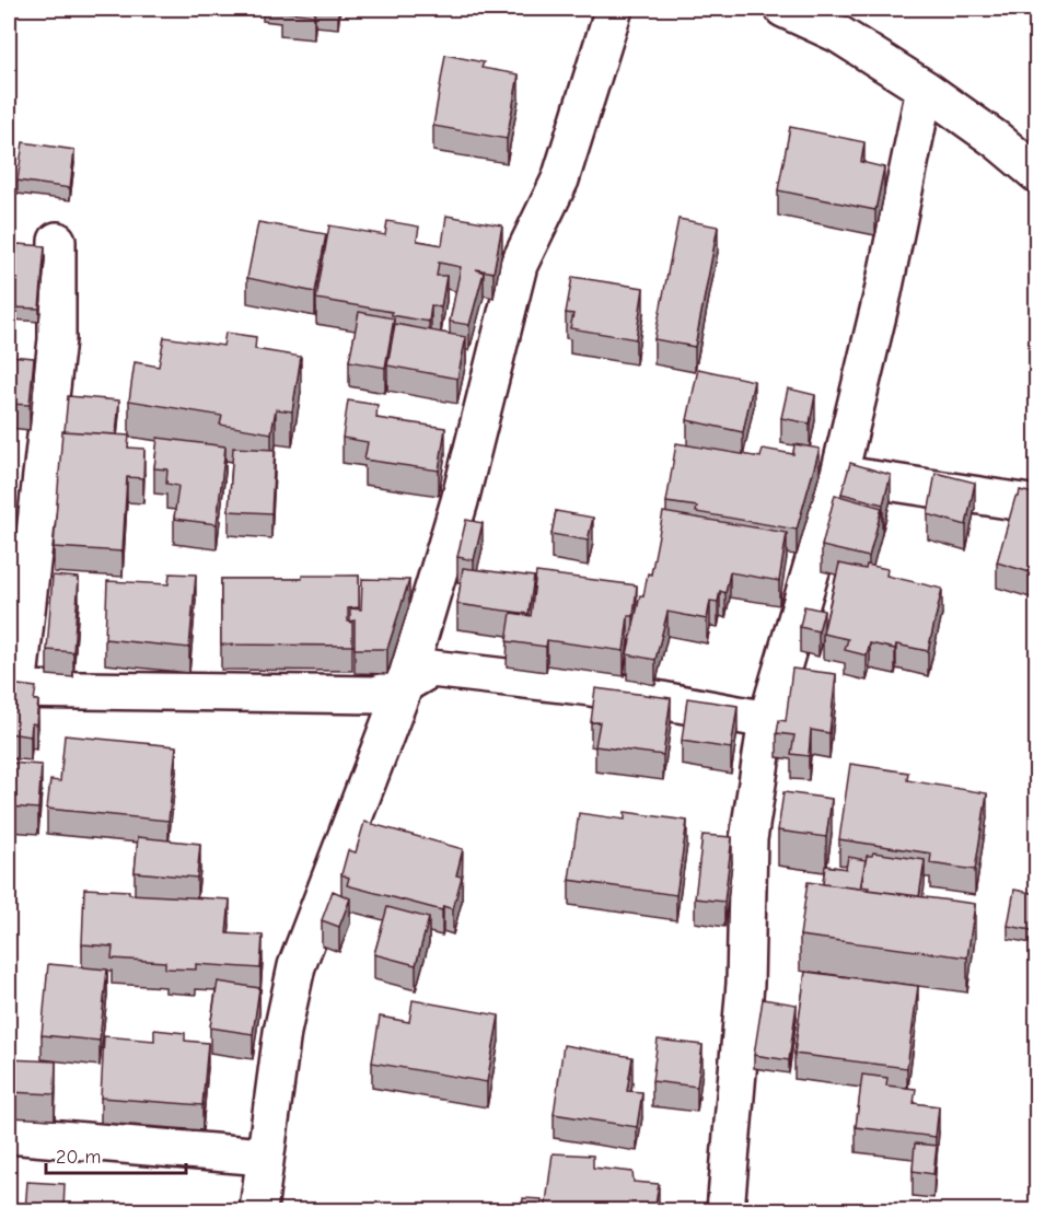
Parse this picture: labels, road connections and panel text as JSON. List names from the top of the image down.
{
  "scale_bar": "20 m"
}
